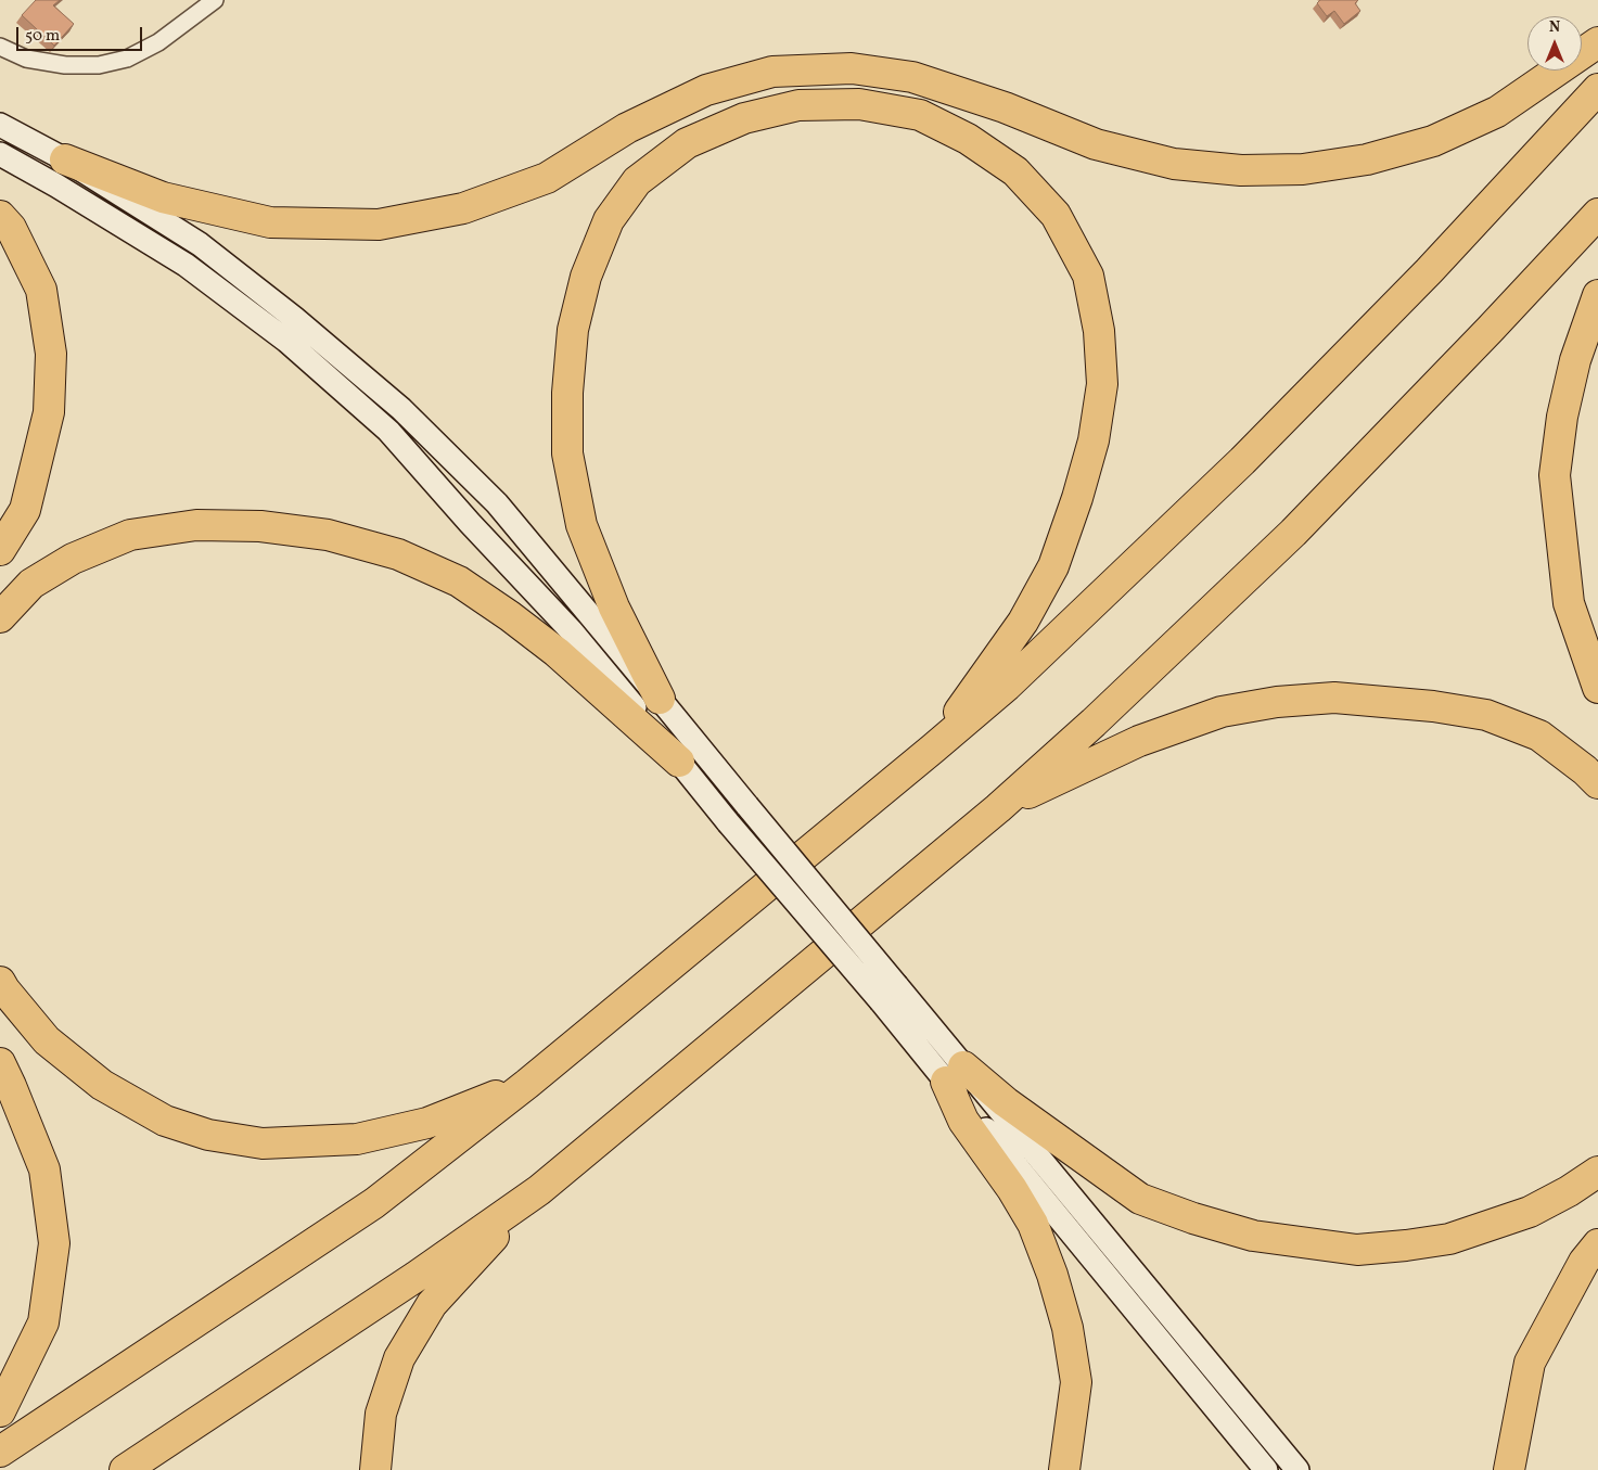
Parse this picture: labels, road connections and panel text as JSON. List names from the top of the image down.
{
  "scale_bar": "50 m",
  "north": "top"
}
